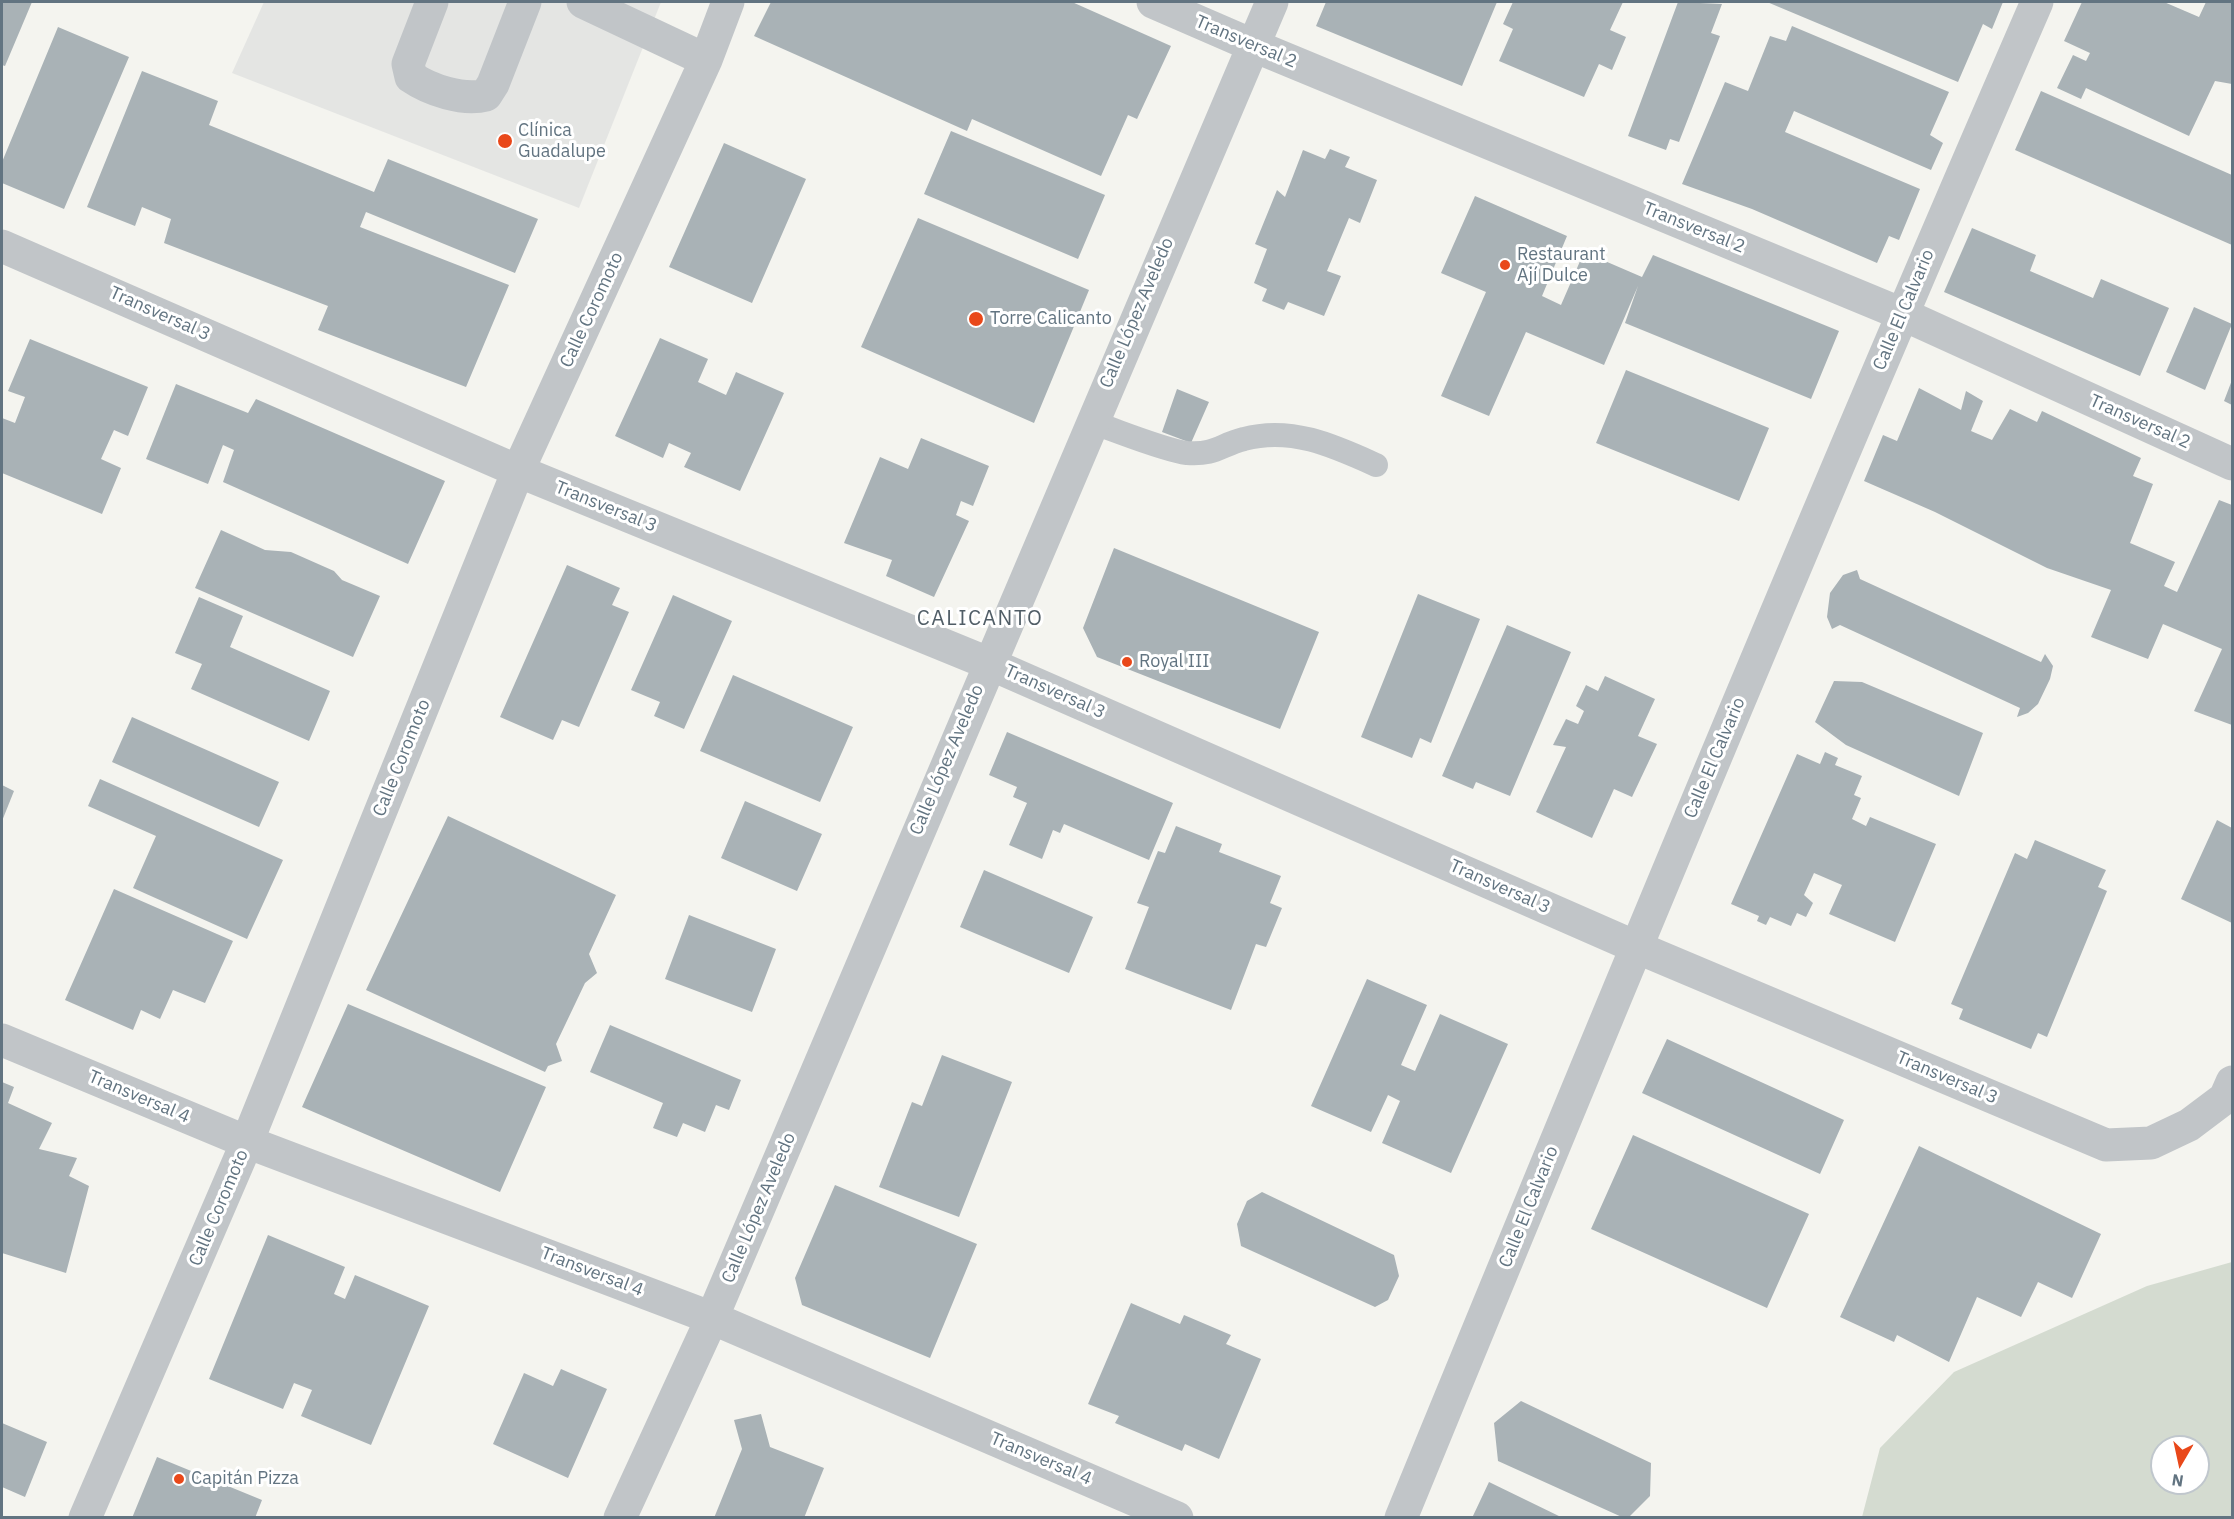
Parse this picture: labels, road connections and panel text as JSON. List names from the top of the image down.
{
  "streets": {
    "street": [
      "Transversal 2",
      "Calle Coromoto",
      "Calle El Calvario",
      "Calle López Aveledo",
      "Transversal 3",
      "Transversal 4"
    ]
  },
  "crossings": [
    ["Transversal 2", "Calle El Calvario"],
    ["Transversal 2", "Calle López Aveledo"],
    ["Calle Coromoto", "Transversal 3"],
    ["Calle Coromoto", "Transversal 4"],
    ["Calle El Calvario", "Transversal 3"],
    ["Calle López Aveledo", "Transversal 3"],
    ["Calle López Aveledo", "Transversal 4"]
  ],
  "districts": ["CALICANTO"],
  "places": [
    "Clínica Guadalupe",
    "Restaurant Ají Dulce",
    "Torre Calicanto",
    "Royal III",
    "Capitán Pizza"
  ],
  "north": "bottom"
}
